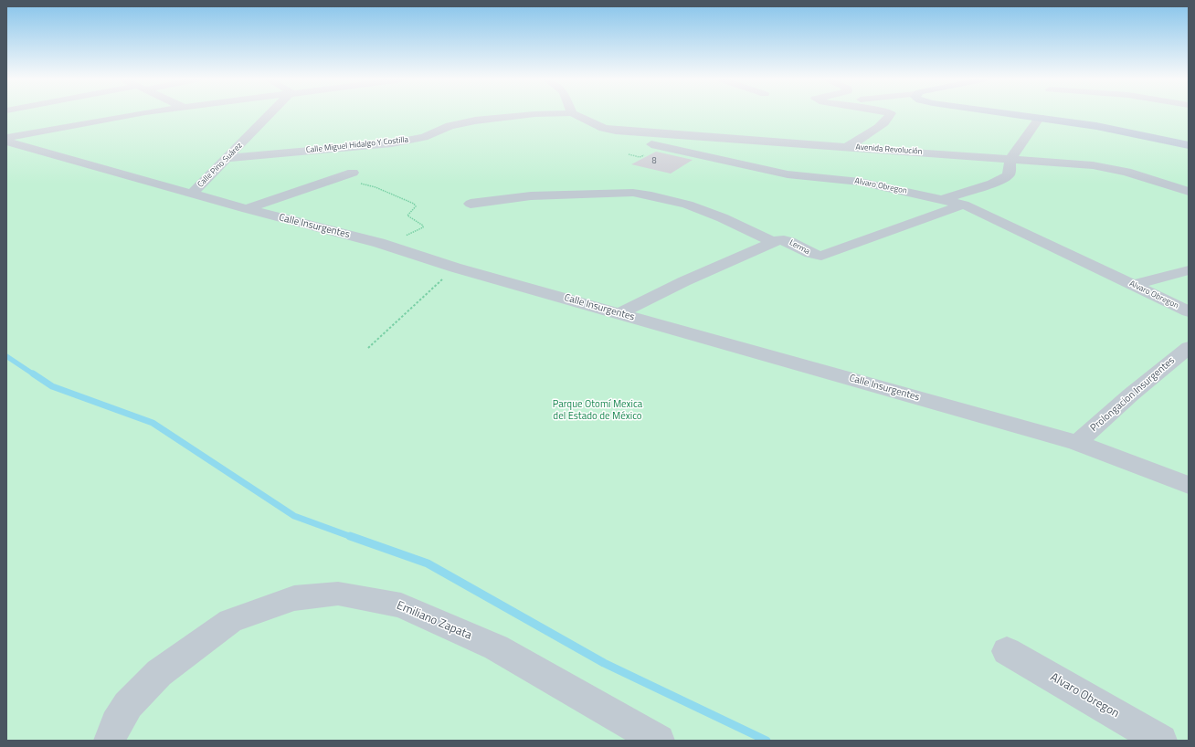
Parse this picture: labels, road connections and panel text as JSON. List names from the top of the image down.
{
  "streets": {
    "street": [
      "Calle Miguel Hidalgo Y Costilla",
      "Avenida Revolución",
      "Calle Pino Suárez",
      "Alvaro Obregon",
      "Calle Insurgentes",
      "Lerma",
      "Prolongacion Insurgentes",
      "Emiliano Zapata"
    ]
  },
  "crossings": [
    ["Calle Miguel Hidalgo Y Costilla", "Calle Pino Suárez"],
    ["Calle Pino Suárez", "Calle Insurgentes"],
    ["Alvaro Obregon", "Lerma"],
    ["Calle Insurgentes", "Lerma"],
    ["Calle Insurgentes", "Prolongacion Insurgentes"]
  ],
  "parks": ["Parque Otomí Mexica del Estado de México"],
  "house_numbers": ["8"]
}
